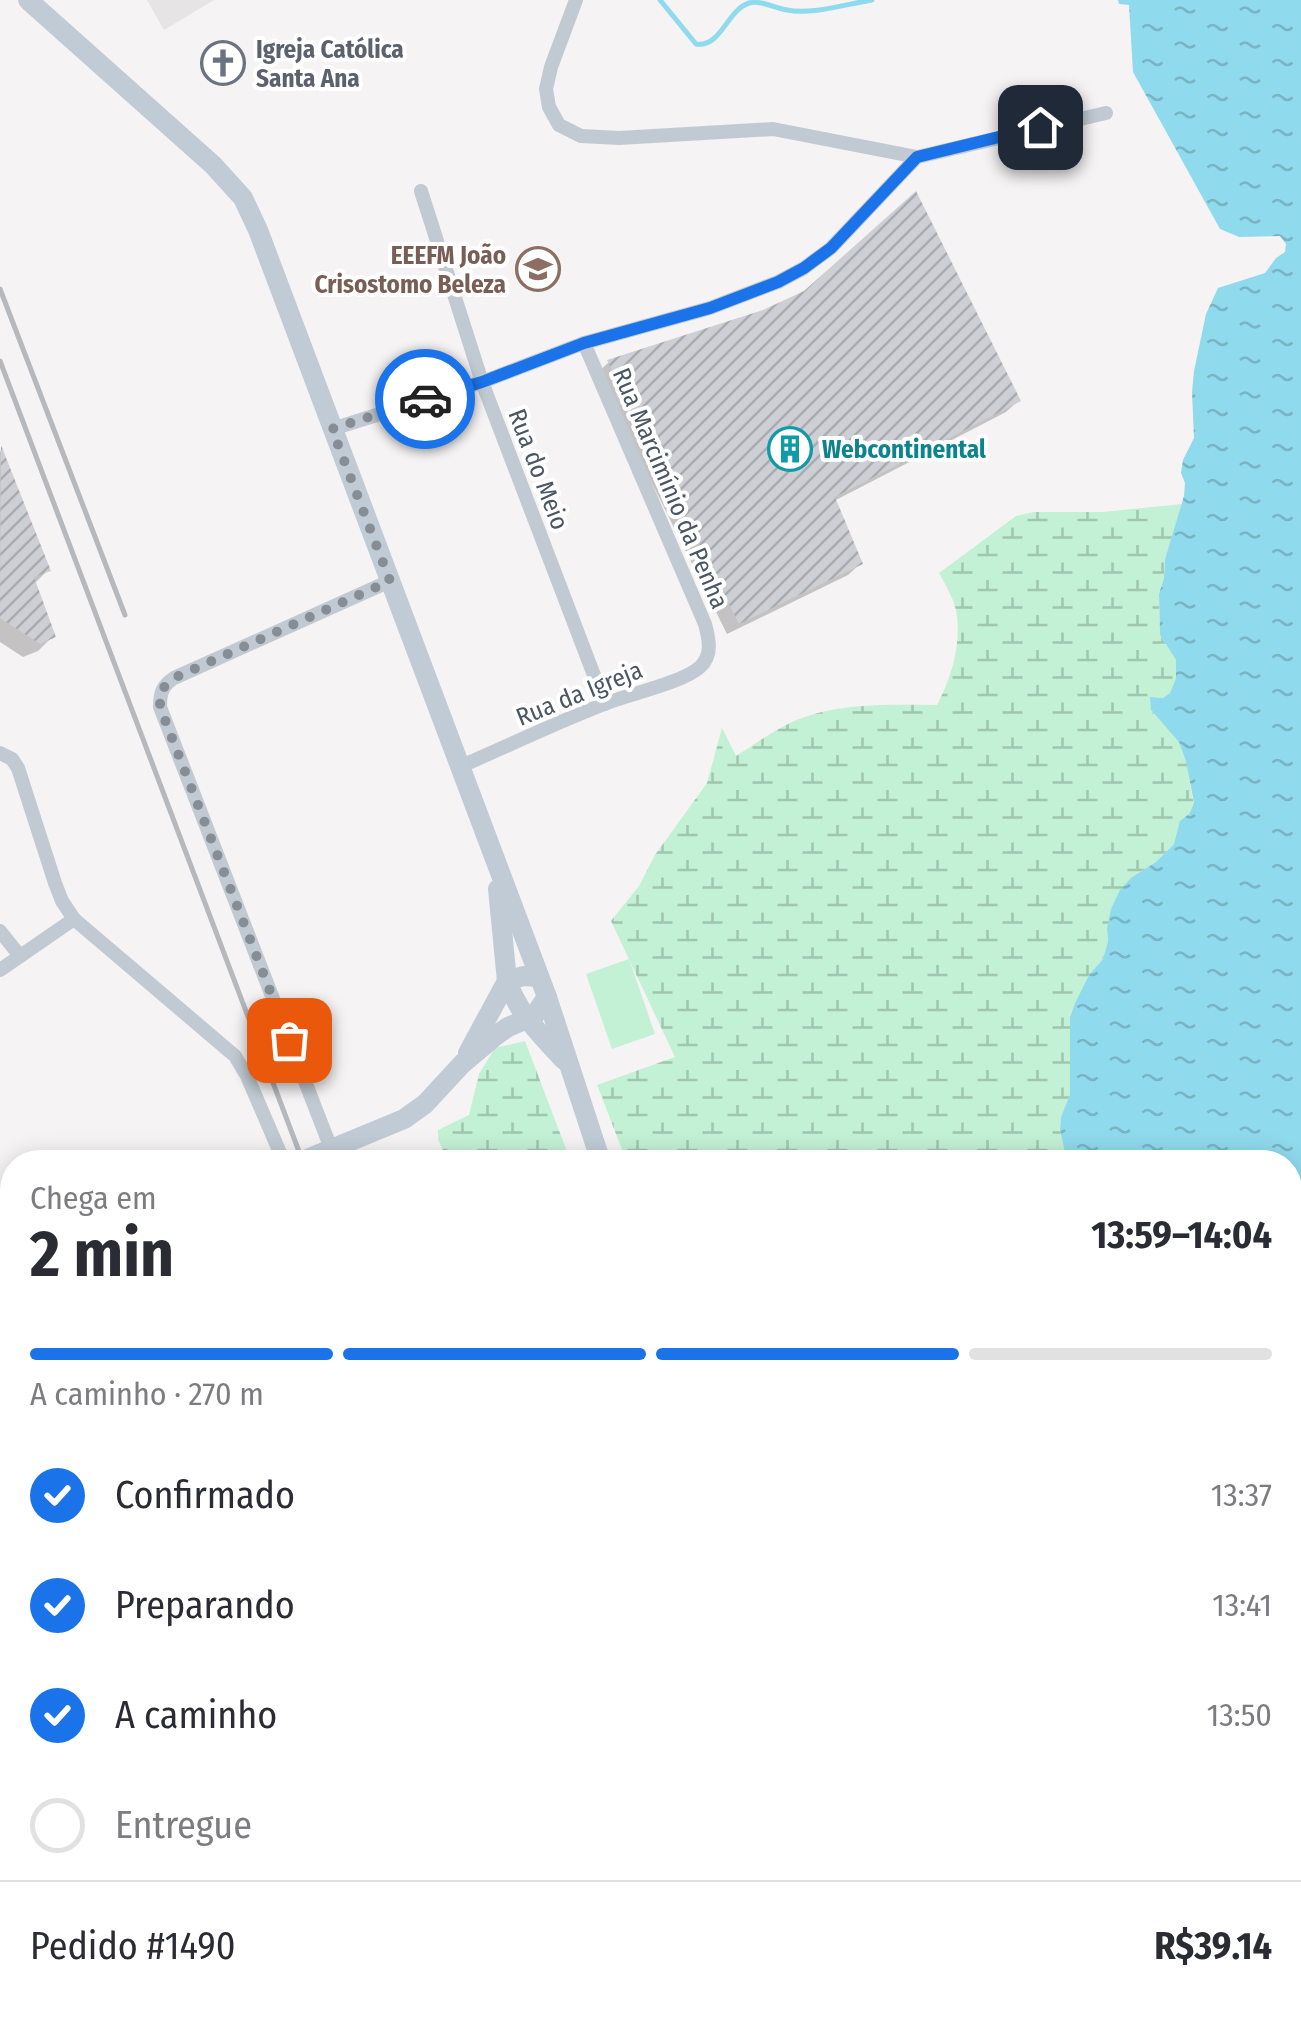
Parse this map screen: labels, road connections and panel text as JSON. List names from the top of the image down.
{
  "streets": {
    "street": ["Rua do Meio", "Rua Marcimínio da Penha", "Rua da Igreja"]
  },
  "crossings": [
    ["Rua do Meio", "Rua da Igreja"],
    ["Rua Marcimínio da Penha", "Rua da Igreja"]
  ],
  "places": {
    "church": ["Igreja Católica Santa Ana"],
    "school or university": ["EEEFM João Crisostomo Beleza"],
    "building": ["Webcontinental"]
  },
  "page": {
    "heading": ["2 min", "Chega em", "13:59–14:04"],
    "panel": ["Pedido #1490", "R$39.14"],
    "bar": "A caminho · 270 m",
    "list": [
      ["Confirmado", "13:37"],
      ["Preparando", "13:41"],
      ["A caminho", "13:50"],
      "Entregue"
    ]
  }
}
